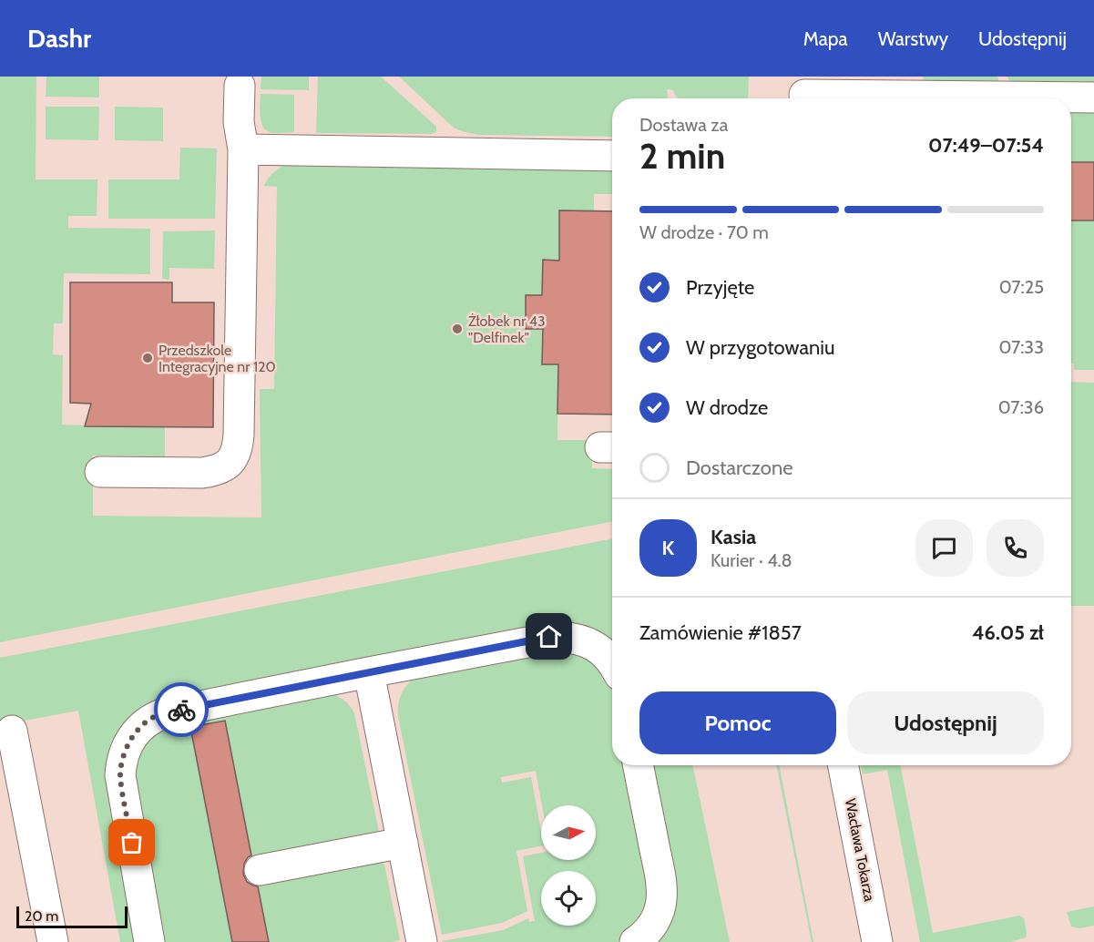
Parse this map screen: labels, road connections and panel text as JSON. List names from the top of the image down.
{
  "streets": {
    "street": ["Wacława Tokarza"]
  },
  "places": ["Żłobek nr 43 \"Delfinek\"", "Przedszkole Integracyjne nr 120"],
  "scale_bar": "20 m",
  "north": "right",
  "page": {
    "header": "Dashr",
    "nav": ["Mapa", "Warstwy", "Udostępnij"],
    "heading": ["2 min", "Dostawa za", "07:49–07:54"],
    "panel": [
      "Kasia",
      "Kurier · 4.8",
      "Zamówienie #1857",
      "46.05 zł"
    ],
    "bar": "W drodze · 70 m",
    "list": [
      ["Przyjęte", "07:25"],
      ["W przygotowaniu", "07:33"],
      ["W drodze", "07:36"],
      "Dostarczone"
    ],
    "round": "K",
    "buttons": ["Pomoc", "Udostępnij"],
    "scale": "20 m"
  }
}
